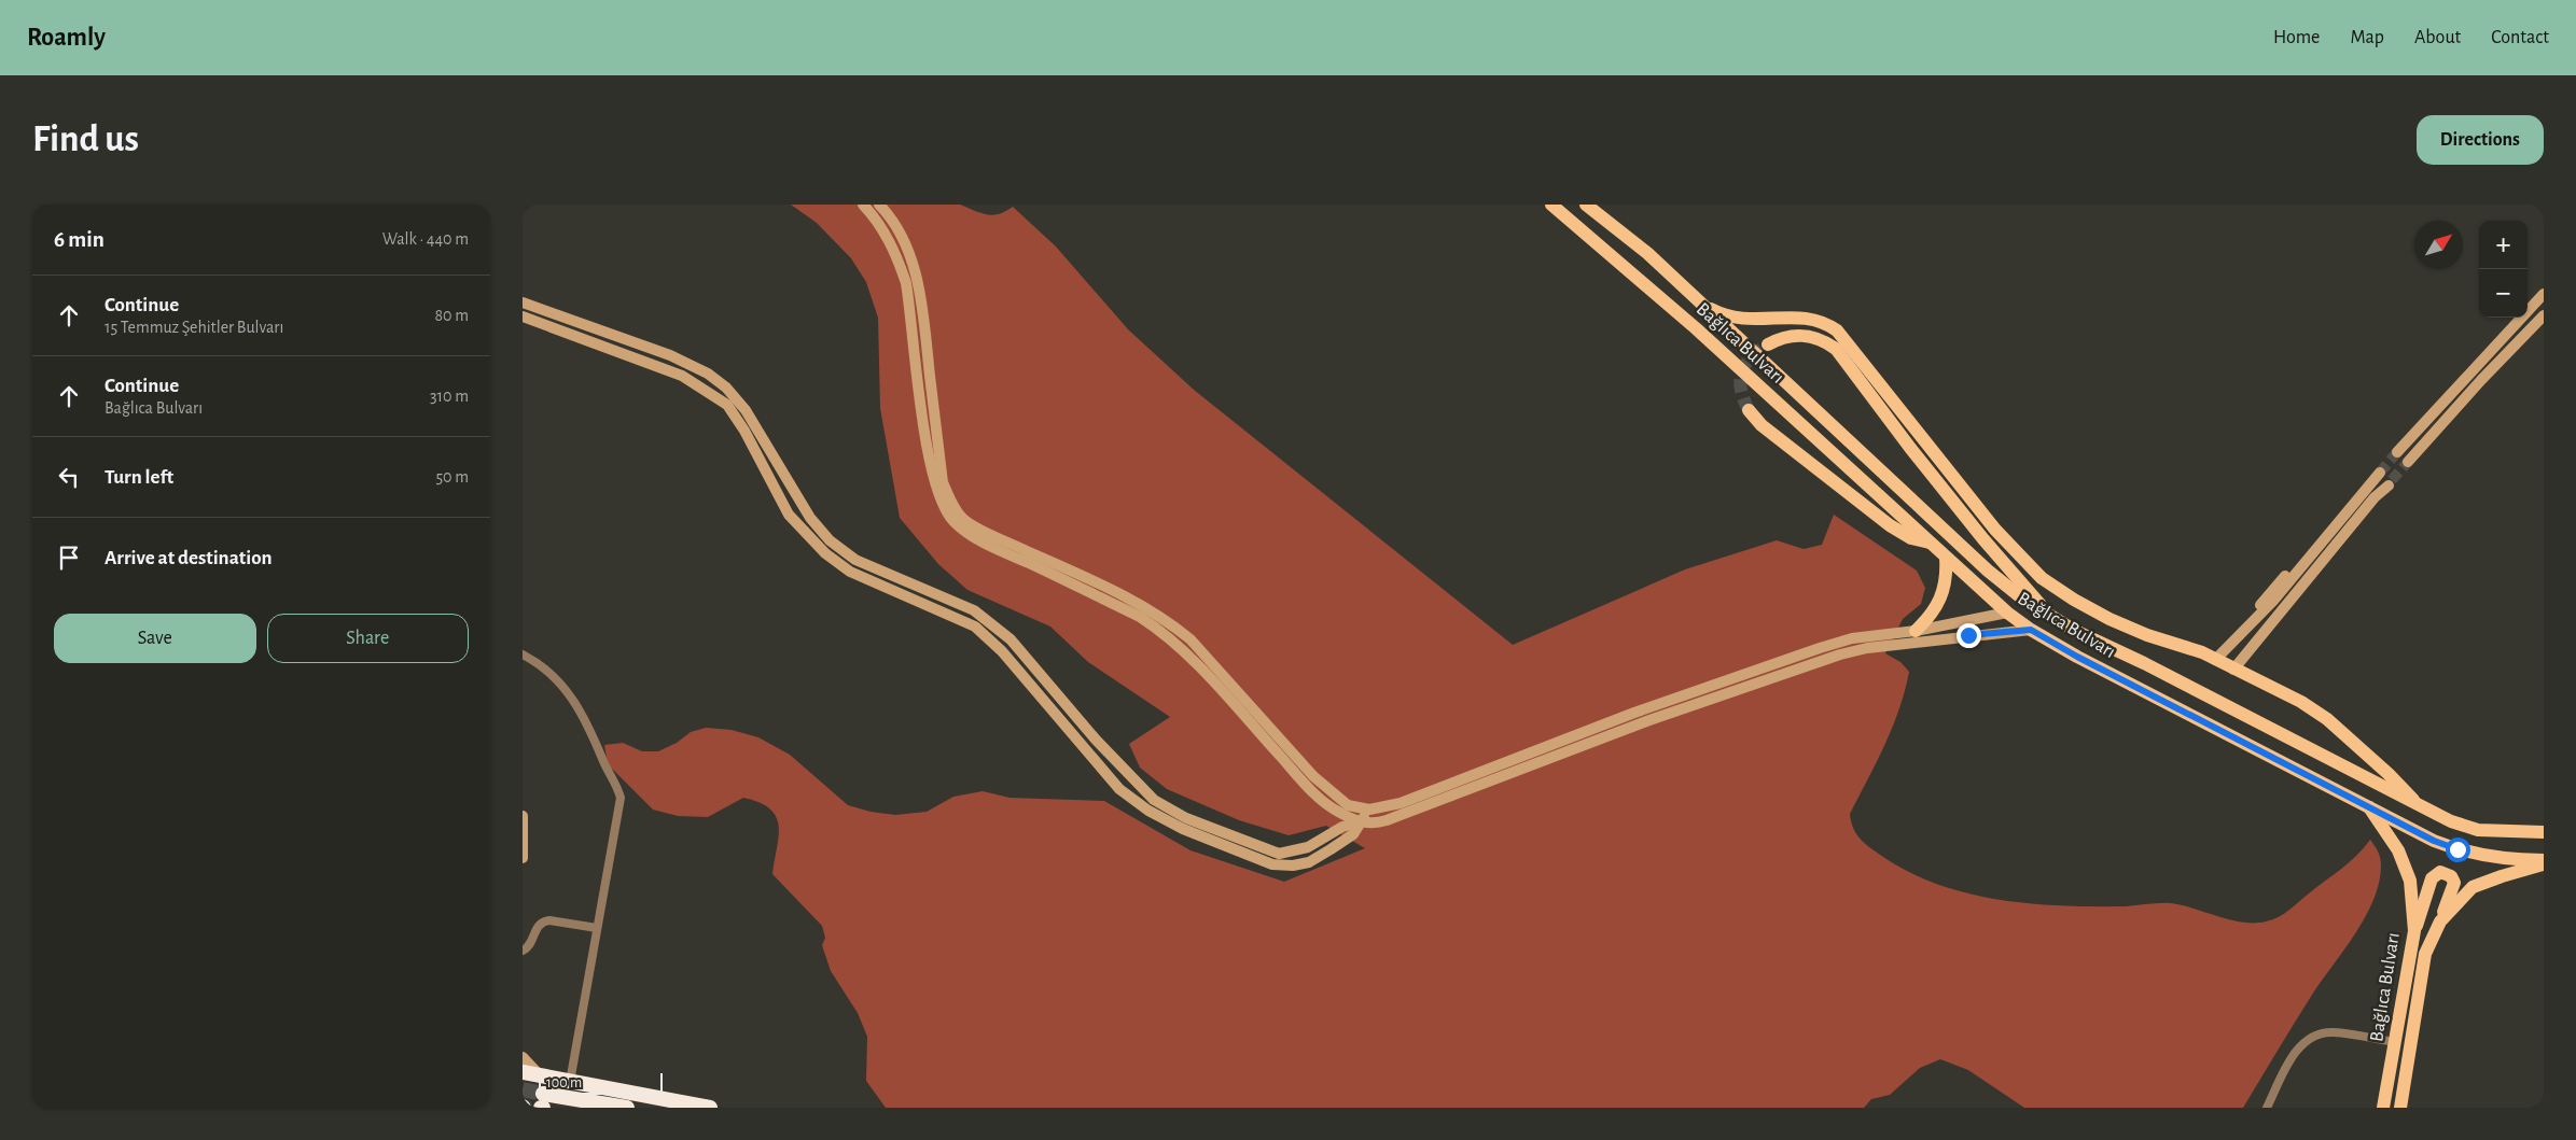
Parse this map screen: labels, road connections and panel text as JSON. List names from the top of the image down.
{
  "streets": {
    "main road": ["Bağlıca Bulvarı"]
  },
  "scale_bar": "100 m",
  "north": "top right",
  "page": {
    "header": "Roamly",
    "nav": [
      "Home",
      "Map",
      "About",
      "Contact"
    ],
    "buttons": [
      "Directions",
      ["Save", "Share"]
    ],
    "title": "Find us",
    "heading": ["6 min", "Walk · 440 m"],
    "map_buttons": ["+", "−"],
    "list": [
      ["Continue", "15 Temmuz Şehitler Bulvarı", "80 m"],
      ["Continue", "Bağlıca Bulvarı", "310 m"],
      ["Turn left", "50 m"],
      "Arrive at destination"
    ],
    "scale": "100 m"
  }
}
